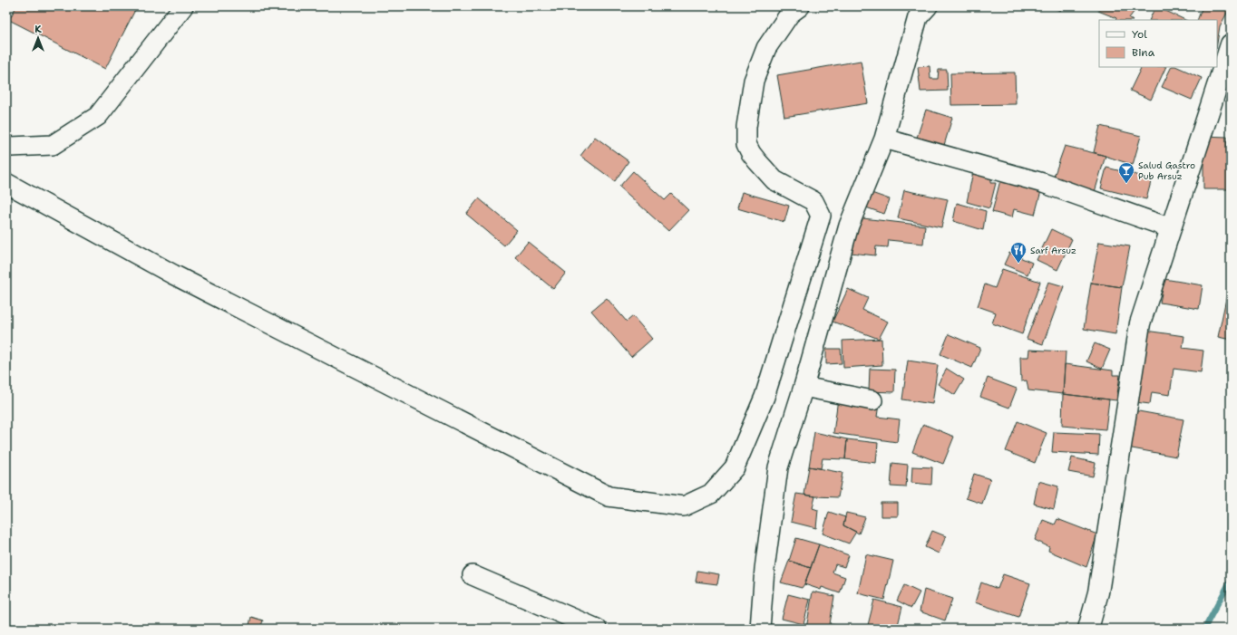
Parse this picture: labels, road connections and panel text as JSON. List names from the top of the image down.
{
  "places": {
    "bar": ["Salud Gastro Pub Arsuz"],
    "restaurant": ["Sarf Arsuz"]
  },
  "legend": ["Yol", "Bina"],
  "north": "top"
}
